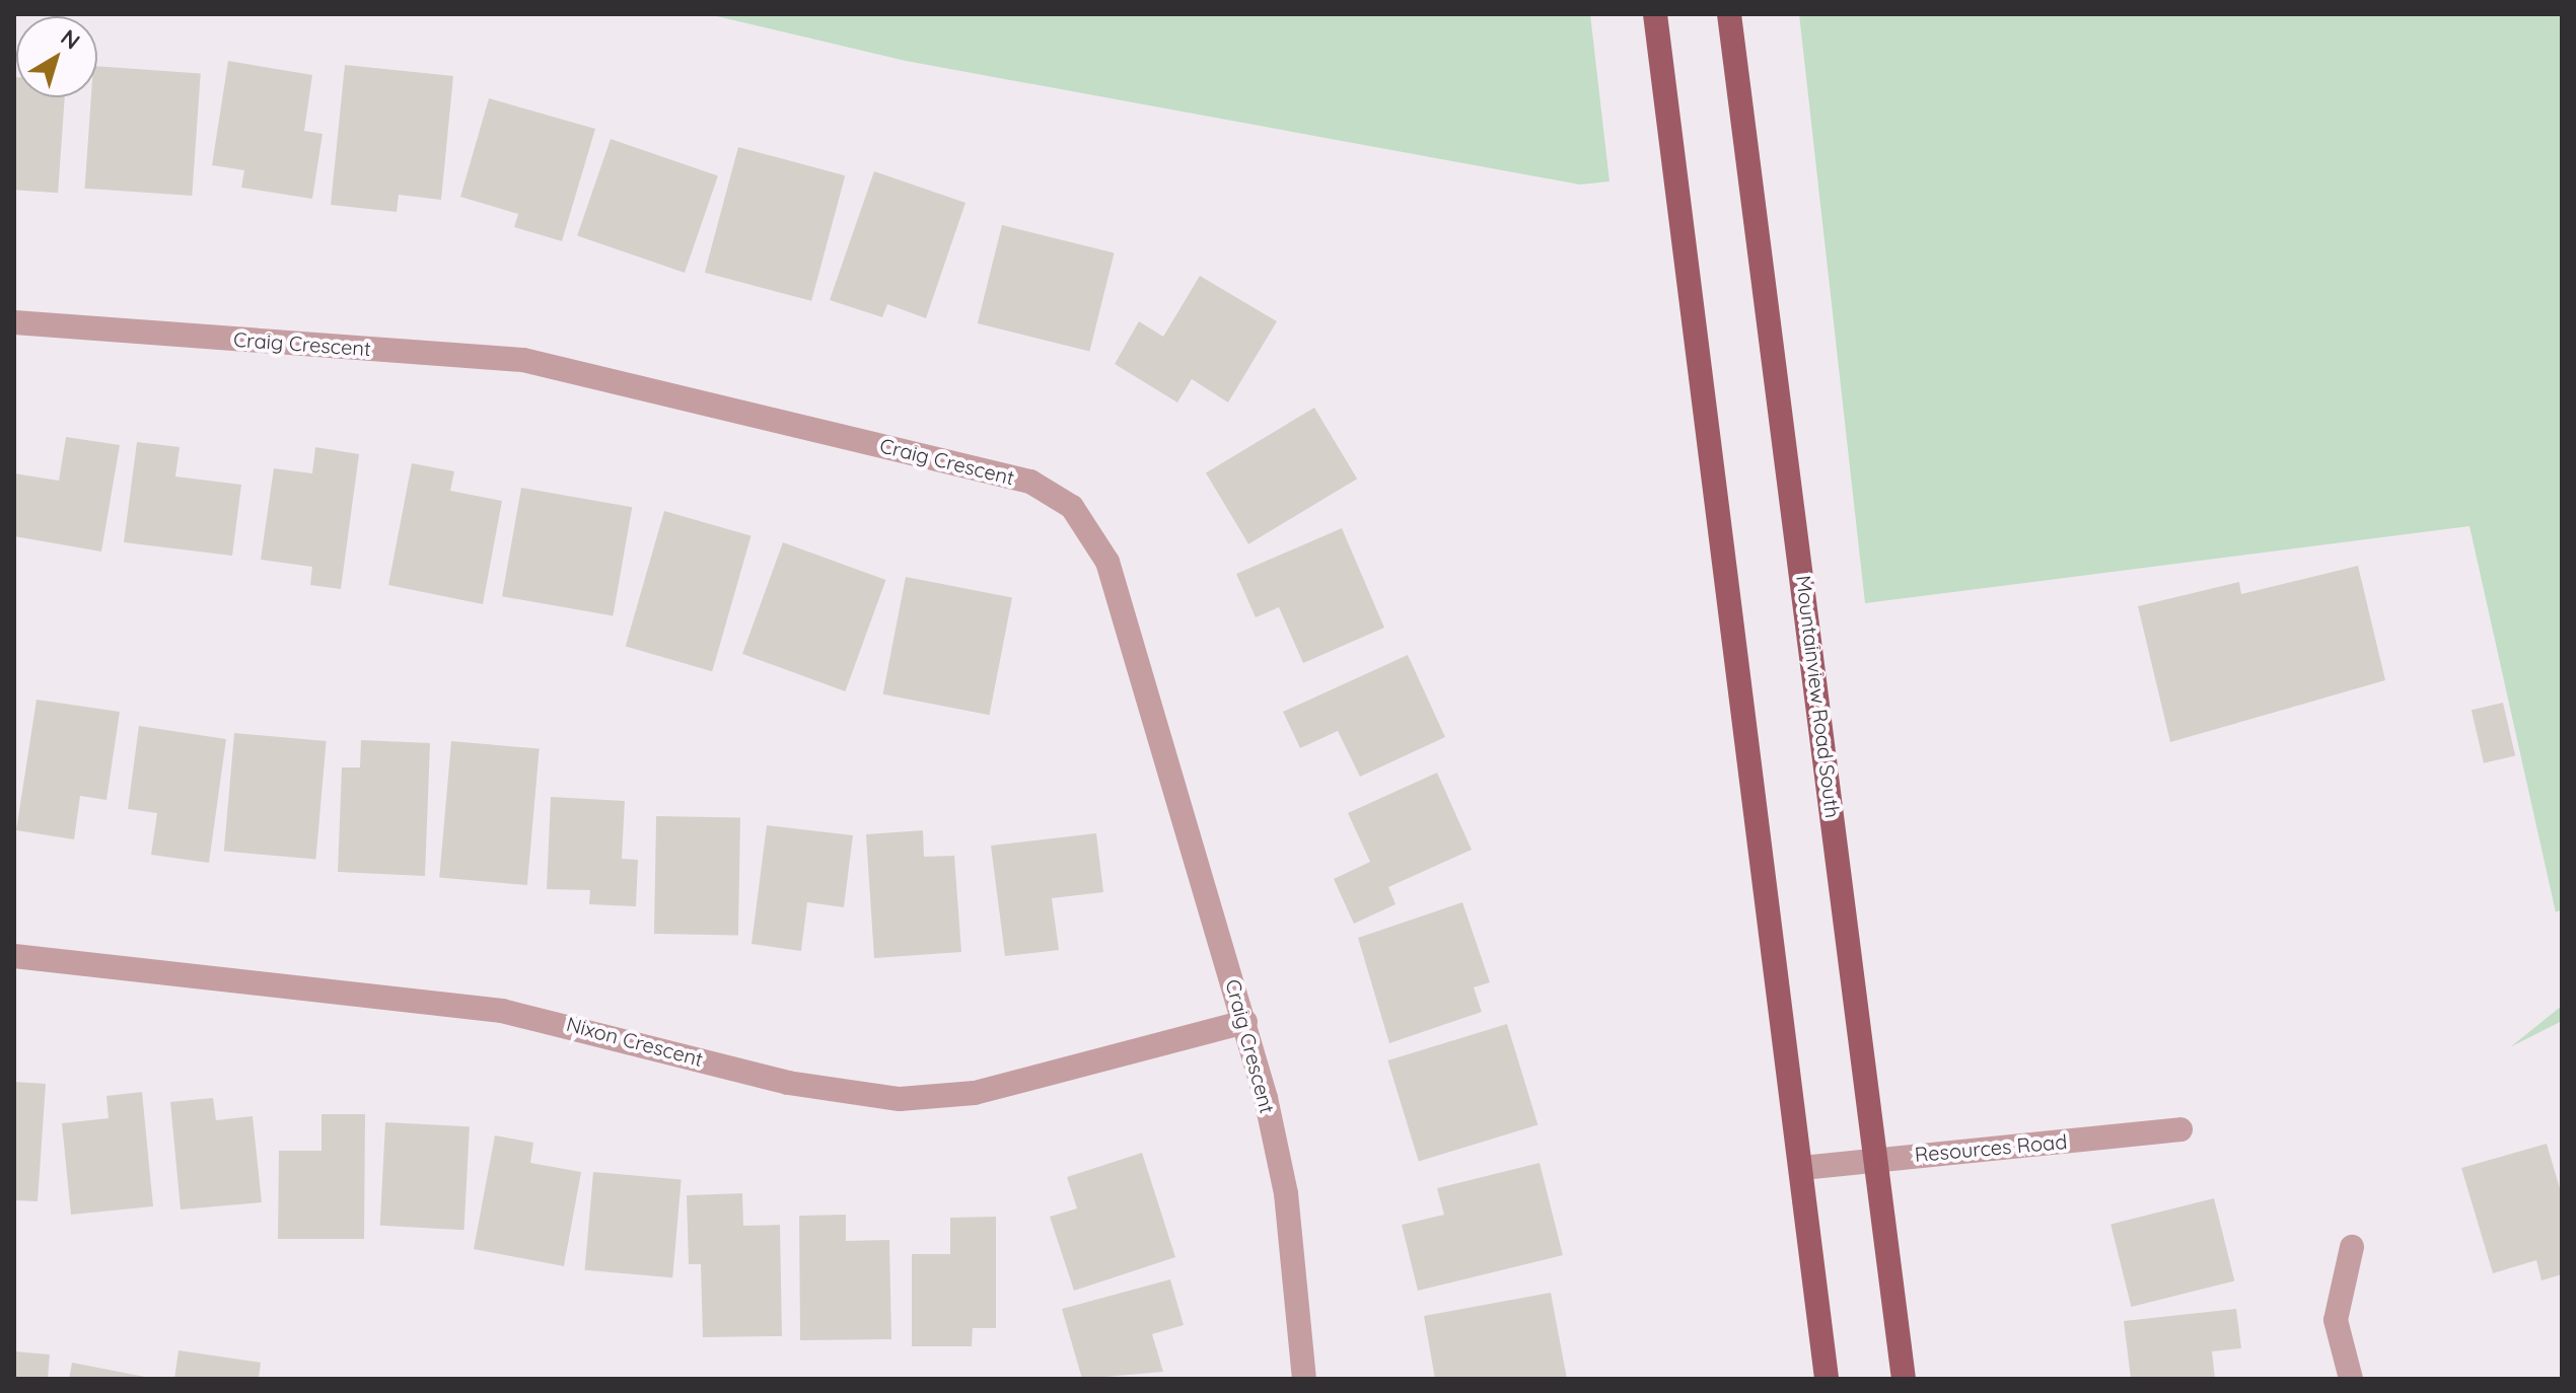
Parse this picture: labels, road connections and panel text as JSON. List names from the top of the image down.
{
  "streets": {
    "main road": ["Mountainview Road South"],
    "street": ["Craig Crescent", "Nixon Crescent", "Resources Road"]
  },
  "crossings": [
    ["Craig Crescent", "Nixon Crescent"],
    ["Mountainview Road South", "Resources Road"]
  ],
  "north": "top right"
}
